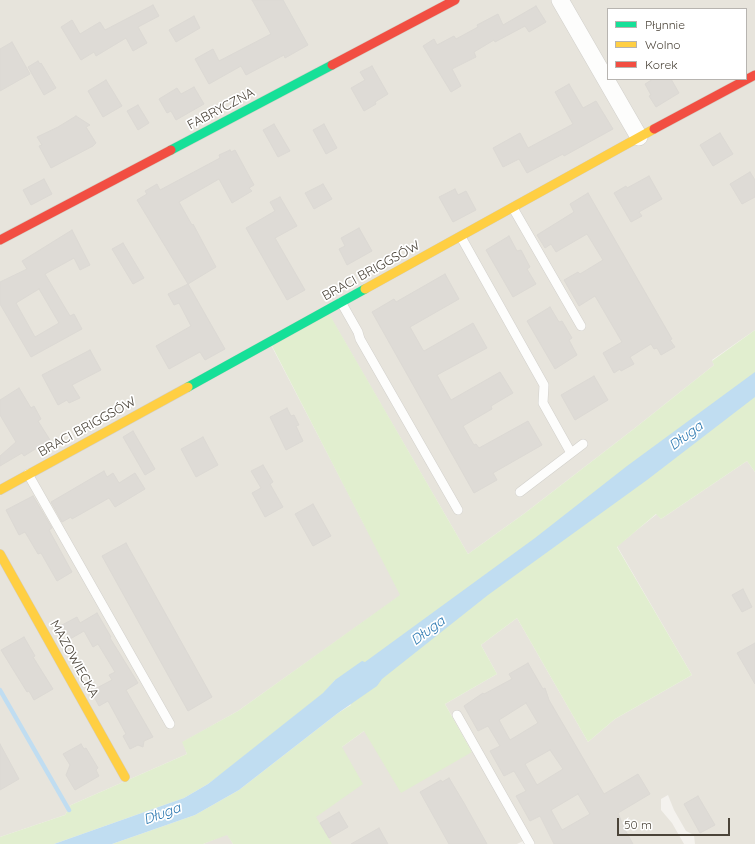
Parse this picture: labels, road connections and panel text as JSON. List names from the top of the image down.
{
  "streets": {
    "street": ["FABRYCZNA", "BRACI BRIGGSÓW", "MAZOWIECKA"]
  },
  "water": ["Długa"],
  "legend": ["Płynnie", "Wolno", "Korek"],
  "scale_bar": "50 m"
}
